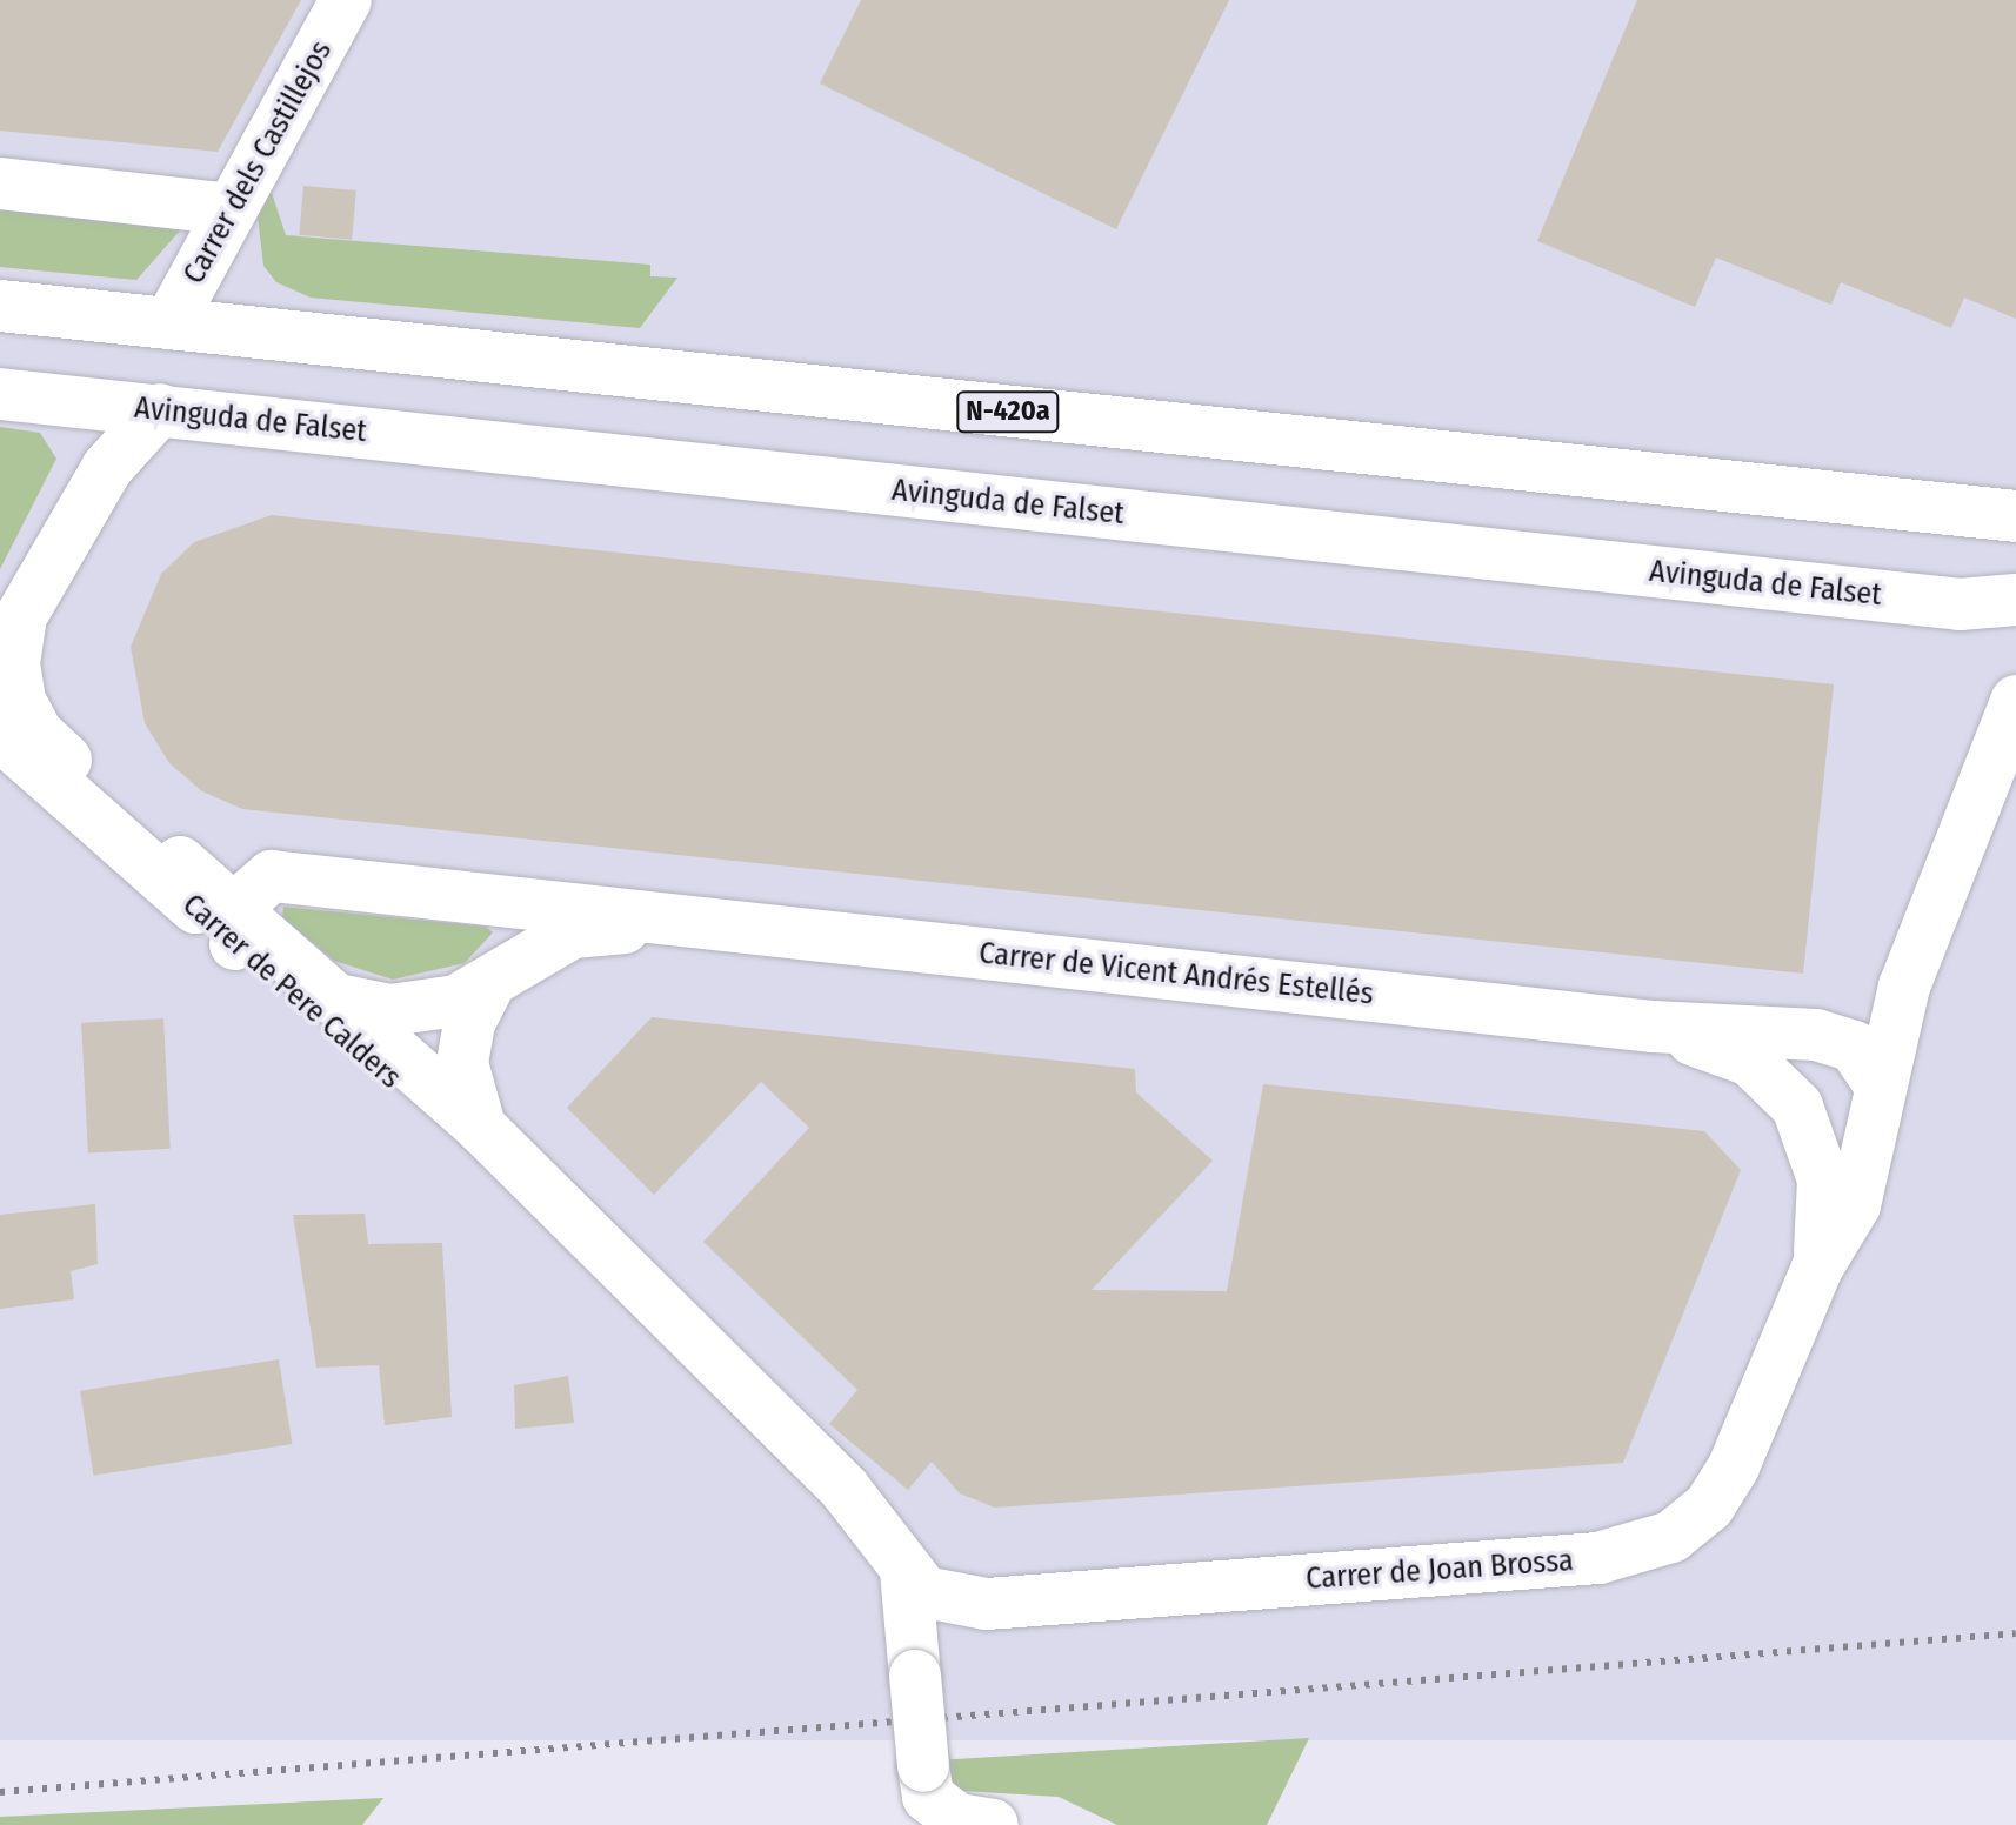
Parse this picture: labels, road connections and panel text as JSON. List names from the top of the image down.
{
  "streets": {
    "street": [
      "Carrer dels Castillejos",
      "N-420a",
      "Avinguda de Falset",
      "Carrer de Vicent Andrés Estellés",
      "Carrer de Pere Calders",
      "Carrer de Joan Brossa"
    ]
  },
  "crossings": [
    ["Carrer dels Castillejos", "N-420a"],
    ["Avinguda de Falset", "Carrer de Pere Calders"],
    ["Carrer de Vicent Andrés Estellés", "Carrer de Pere Calders"],
    ["Carrer de Pere Calders", "Carrer de Joan Brossa"]
  ]
}
